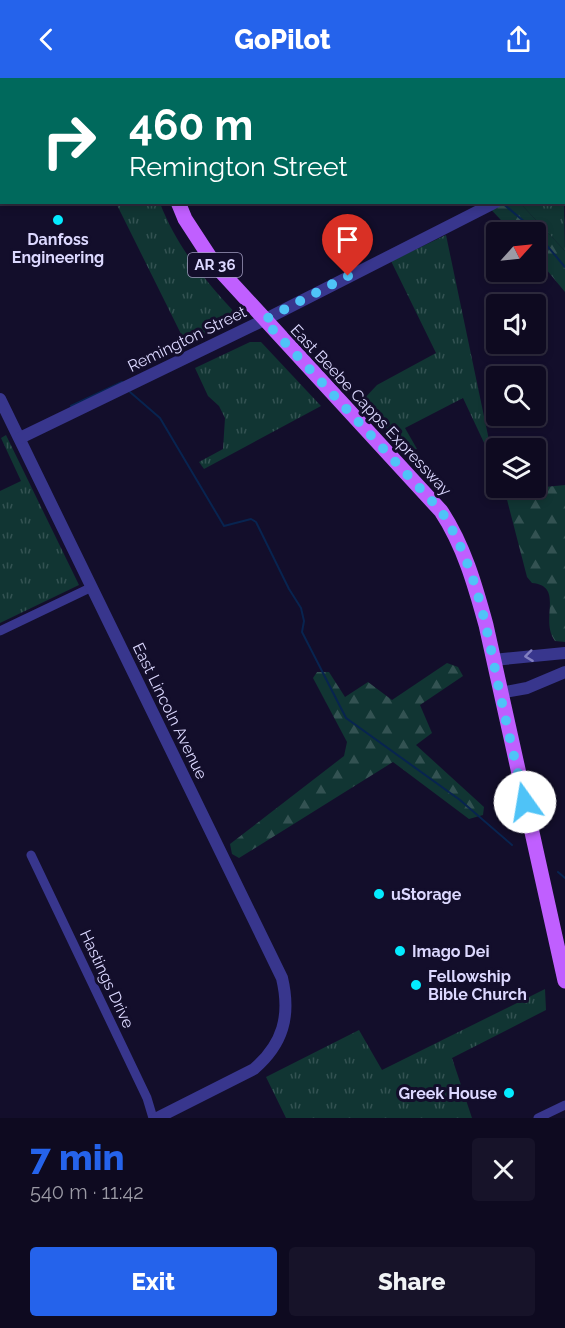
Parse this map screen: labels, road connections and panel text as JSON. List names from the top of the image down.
{
  "streets": {
    "main road": ["AR 36", "East Beebe Capps Expressway"],
    "street": ["Remington Street", "East Lincoln Avenue", "Hastings Drive"]
  },
  "crossings": [
    ["Remington Street", "East Beebe Capps Expressway"],
    ["Remington Street", "East Lincoln Avenue"]
  ],
  "places": [
    "Danfoss Engineering",
    "uStorage",
    "Imago Dei",
    "Fellowship Bible Church",
    "Greek House"
  ],
  "north": "top right",
  "page": {
    "header": "GoPilot",
    "turn": ["460 m", "Remington Street"],
    "heading": ["7 min", "540 m · 11:42"],
    "buttons": ["Exit", "Share"]
  }
}
